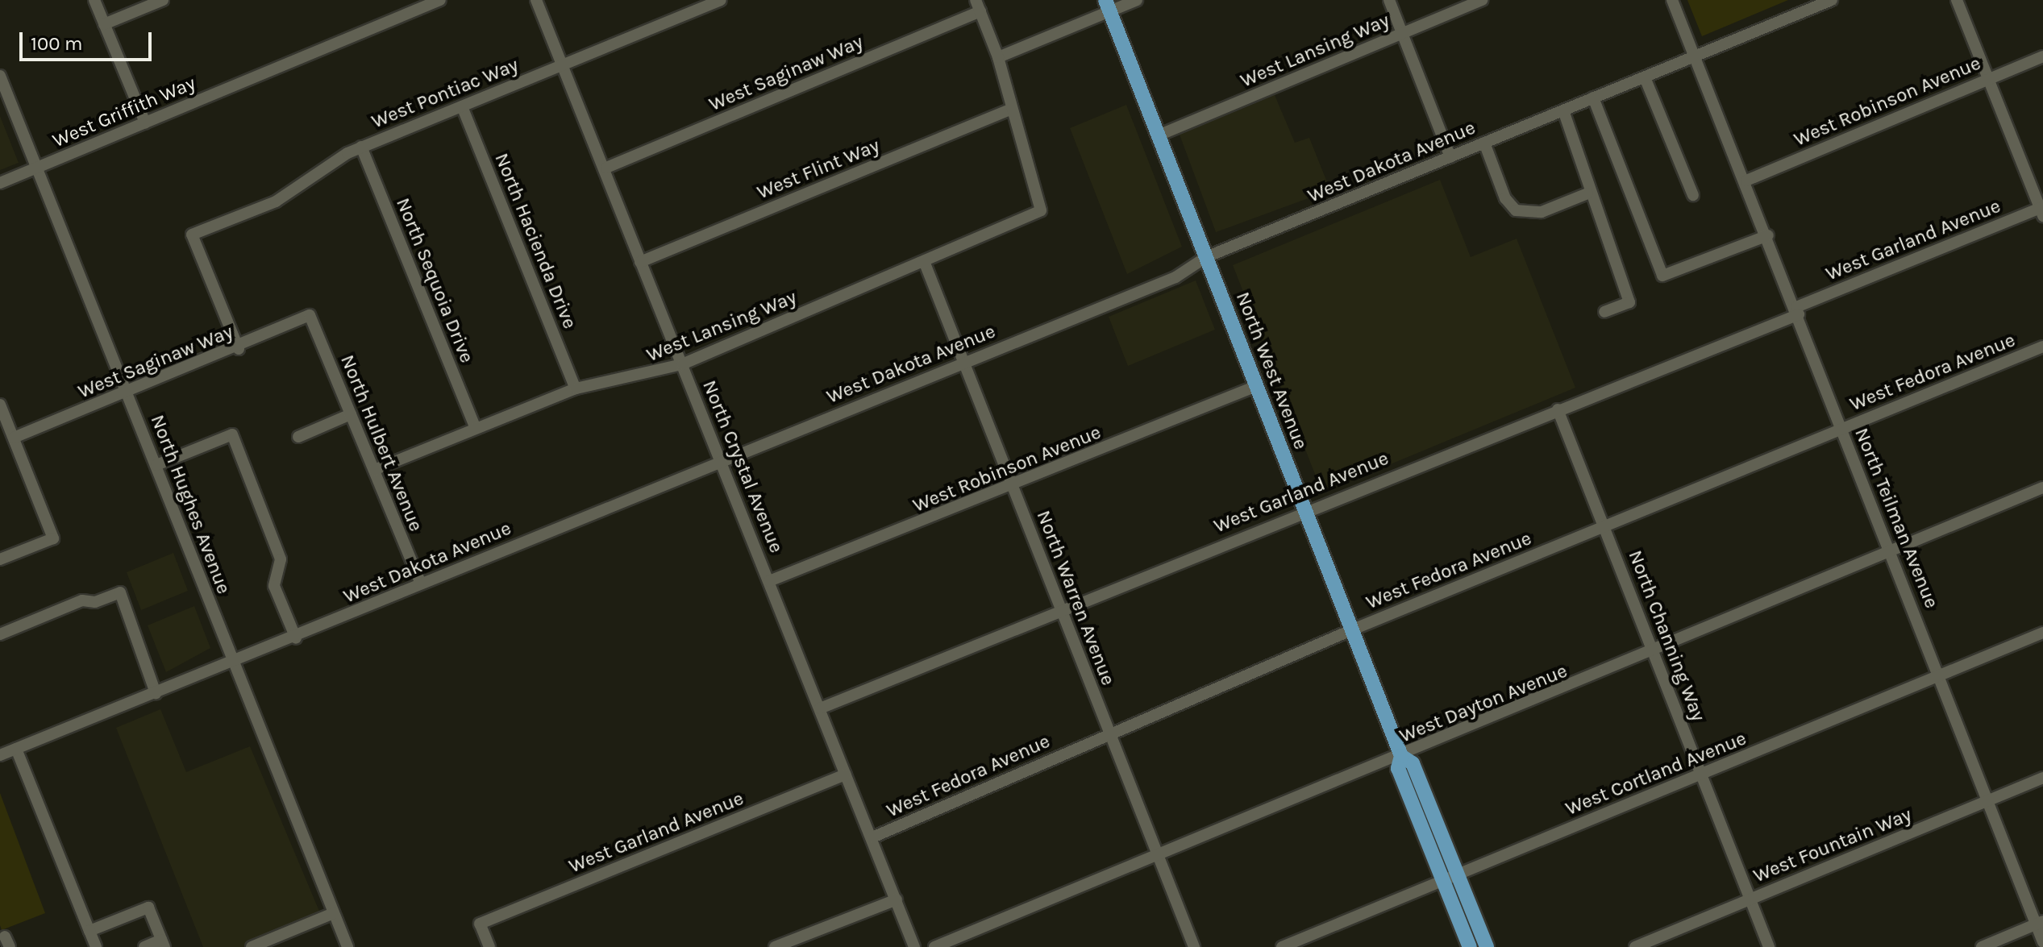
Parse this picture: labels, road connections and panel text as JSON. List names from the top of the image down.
{
  "streets": {
    "main road": ["North West Avenue"],
    "street": [
      "West Lansing Way",
      "West Saginaw Way",
      "West Pontiac Way",
      "West Robinson Avenue",
      "West Griffith Way",
      "West Dakota Avenue",
      "West Flint Way",
      "West Garland Avenue",
      "North Hacienda Drive",
      "North Sequoia Drive",
      "West Fedora Avenue",
      "North Hulbert Avenue",
      "North Crystal Avenue",
      "North Hughes Avenue",
      "North Teilman Avenue",
      "North Warren Avenue",
      "North Channing Way",
      "West Dayton Avenue",
      "West Cortland Avenue",
      "West Fountain Way"
    ]
  },
  "crossings": [
    ["West Lansing Way", "West Flint Way"],
    ["West Lansing Way", "North Hacienda Drive"],
    ["West Lansing Way", "North Sequoia Drive"],
    ["West Lansing Way", "North West Avenue"],
    ["West Lansing Way", "North Hulbert Avenue"],
    ["West Lansing Way", "North Crystal Avenue"],
    ["West Lansing Way", "North Warren Avenue"],
    ["West Saginaw Way", "West Pontiac Way"],
    ["West Saginaw Way", "North Hulbert Avenue"],
    ["West Saginaw Way", "North Crystal Avenue"],
    ["West Saginaw Way", "North Hughes Avenue"],
    ["West Pontiac Way", "North Hacienda Drive"],
    ["West Pontiac Way", "North Sequoia Drive"],
    ["West Pontiac Way", "North Crystal Avenue"],
    ["West Robinson Avenue", "North West Avenue"],
    ["West Robinson Avenue", "North Crystal Avenue"],
    ["West Robinson Avenue", "North Teilman Avenue"],
    ["West Robinson Avenue", "North Warren Avenue"],
    ["West Griffith Way", "North Hughes Avenue"],
    ["West Dakota Avenue", "North West Avenue"],
    ["West Dakota Avenue", "North Hulbert Avenue"],
    ["West Dakota Avenue", "North Crystal Avenue"],
    ["West Dakota Avenue", "North Hughes Avenue"],
    ["West Dakota Avenue", "North Teilman Avenue"],
    ["West Dakota Avenue", "North Warren Avenue"],
    ["West Flint Way", "North Crystal Avenue"],
    ["West Garland Avenue", "North West Avenue"],
    ["West Garland Avenue", "North Crystal Avenue"],
    ["West Garland Avenue", "North Teilman Avenue"],
    ["West Garland Avenue", "North Warren Avenue"],
    ["West Garland Avenue", "North Channing Way"],
    ["North West Avenue", "West Fedora Avenue"],
    ["North West Avenue", "West Dayton Avenue"],
    ["North West Avenue", "West Cortland Avenue"],
    ["West Fedora Avenue", "North Crystal Avenue"],
    ["West Fedora Avenue", "North Teilman Avenue"],
    ["West Fedora Avenue", "North Warren Avenue"],
    ["West Fedora Avenue", "North Channing Way"],
    ["North Teilman Avenue", "West Dayton Avenue"],
    ["North Teilman Avenue", "West Cortland Avenue"],
    ["North Teilman Avenue", "West Fountain Way"],
    ["North Warren Avenue", "West Dayton Avenue"],
    ["North Channing Way", "West Dayton Avenue"],
    ["North Channing Way", "West Cortland Avenue"],
    ["North Channing Way", "West Fountain Way"]
  ],
  "scale_bar": "100 m"
}
